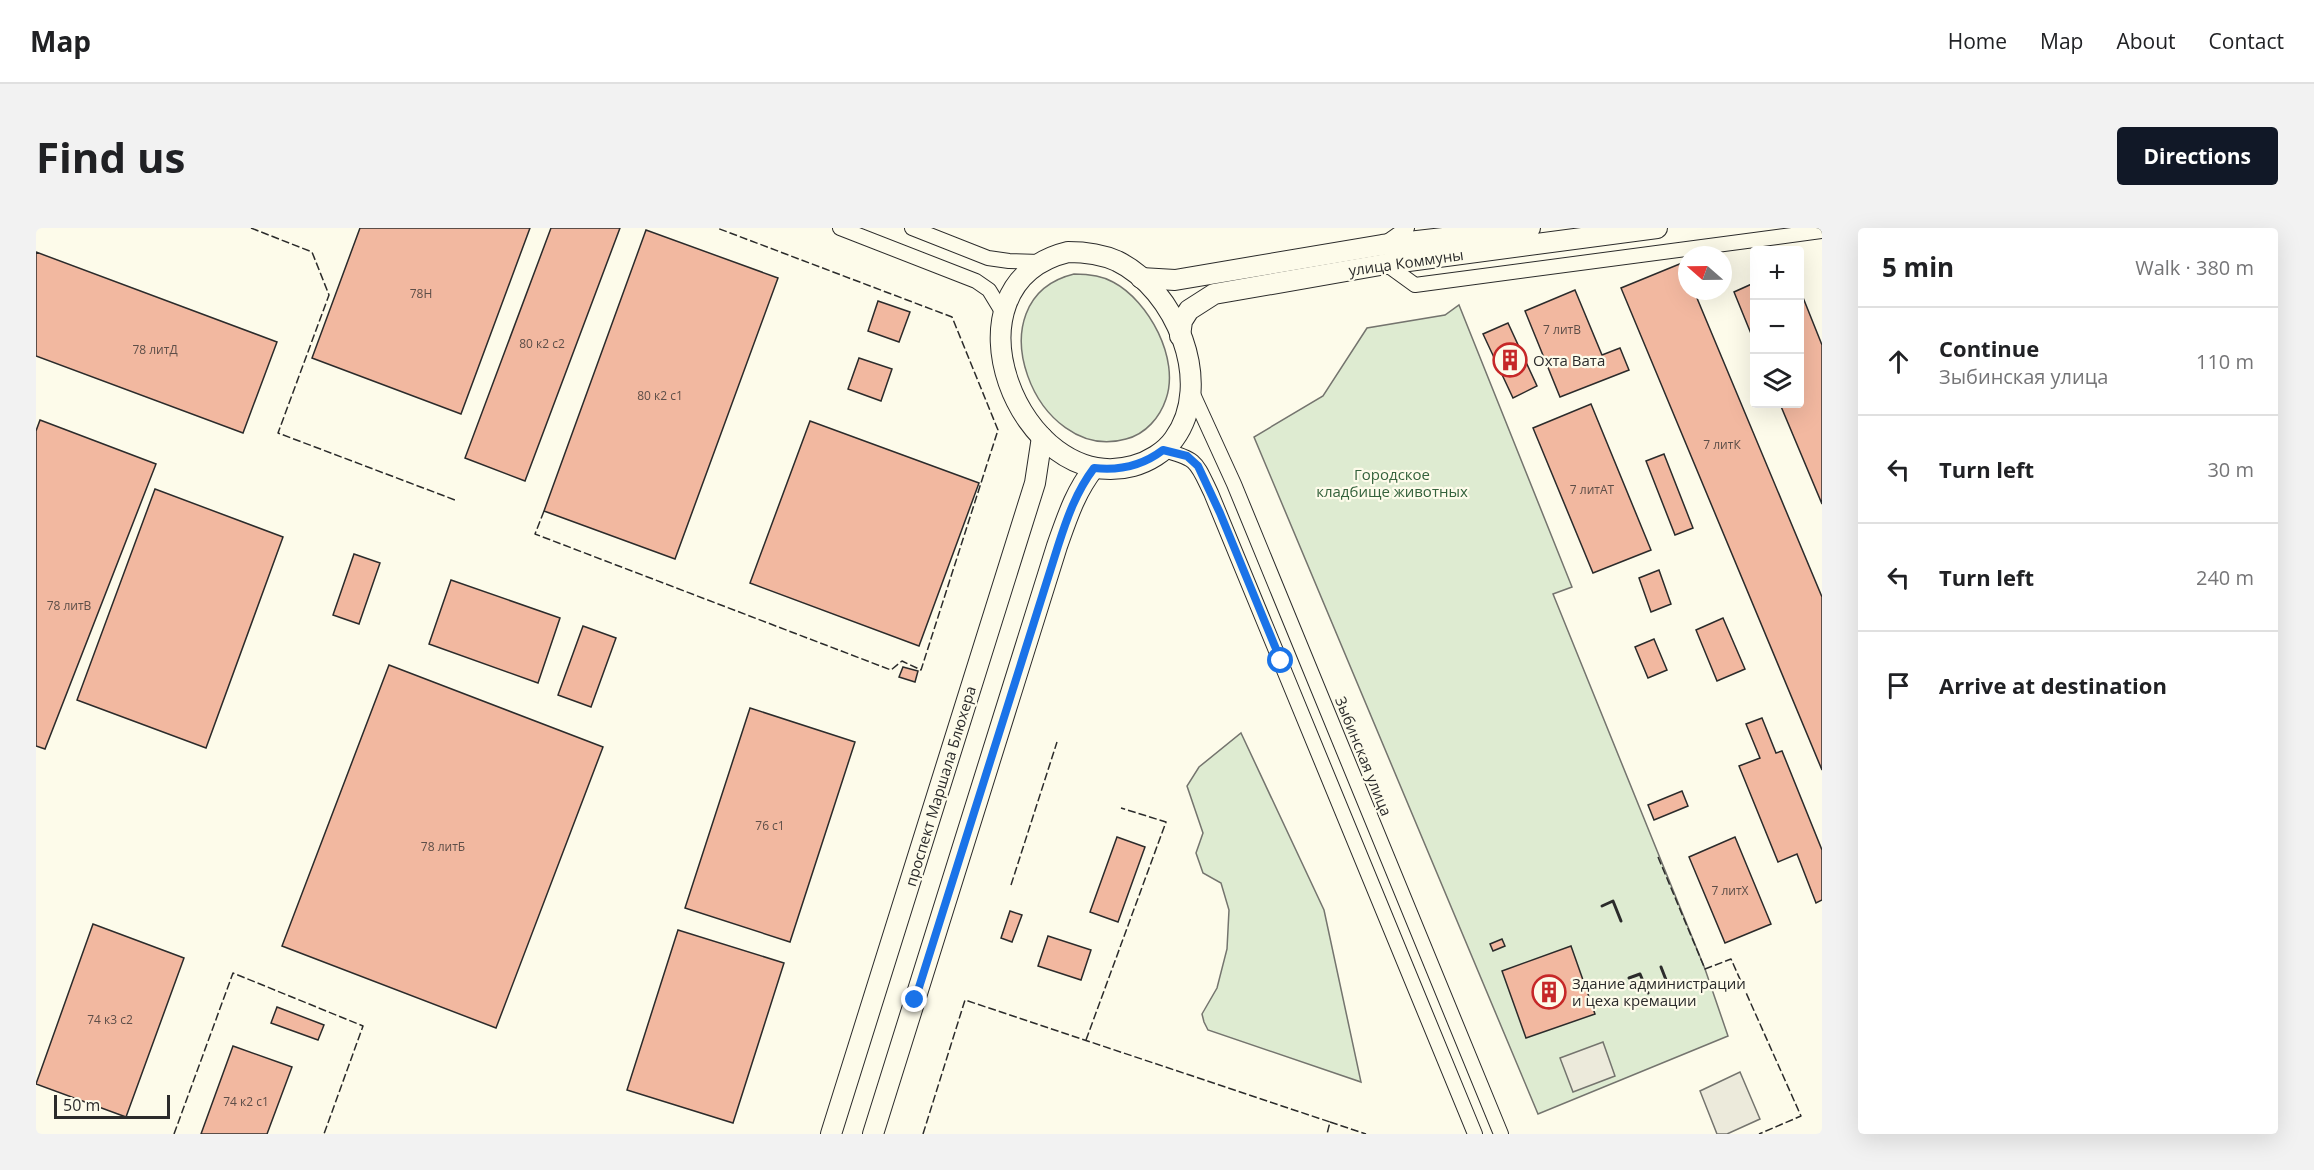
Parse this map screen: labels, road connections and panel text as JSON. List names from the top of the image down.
{
  "streets": {
    "street": ["улица Коммуны", "Зыбинская улица", "проспект Маршала Блюхера"]
  },
  "crossings": [
    ["улица Коммуны", "Зыбинская улица"],
    ["улица Коммуны", "проспект Маршала Блюхера"],
    ["Зыбинская улица", "проспект Маршала Блюхера"]
  ],
  "parks": ["Городское кладбище животных"],
  "places": {
    "building": ["Охта Вата", "Здание администрации и цеха кремации"]
  },
  "house_numbers": [
    "78Н",
    "7 литВ",
    "80 к2 с2",
    "78 литД",
    "80 к2 с1",
    "7 литК",
    "7 литАТ",
    "78 литВ",
    "76 с1",
    "78 литБ",
    "7 литХ",
    "74 к3 с2",
    "74 к2 с1"
  ],
  "scale_bar": "50 m",
  "north": "left",
  "page": {
    "header": "Map",
    "nav": [
      "Home",
      "Map",
      "About",
      "Contact"
    ],
    "buttons": "Directions",
    "title": "Find us",
    "heading": ["5 min", "Walk · 380 m"],
    "map_buttons": ["+", "−"],
    "list": [
      ["Continue", "Зыбинская улица", "110 m"],
      ["Turn left", "30 m"],
      ["Turn left", "240 m"],
      "Arrive at destination"
    ],
    "scale": "50 m"
  }
}
